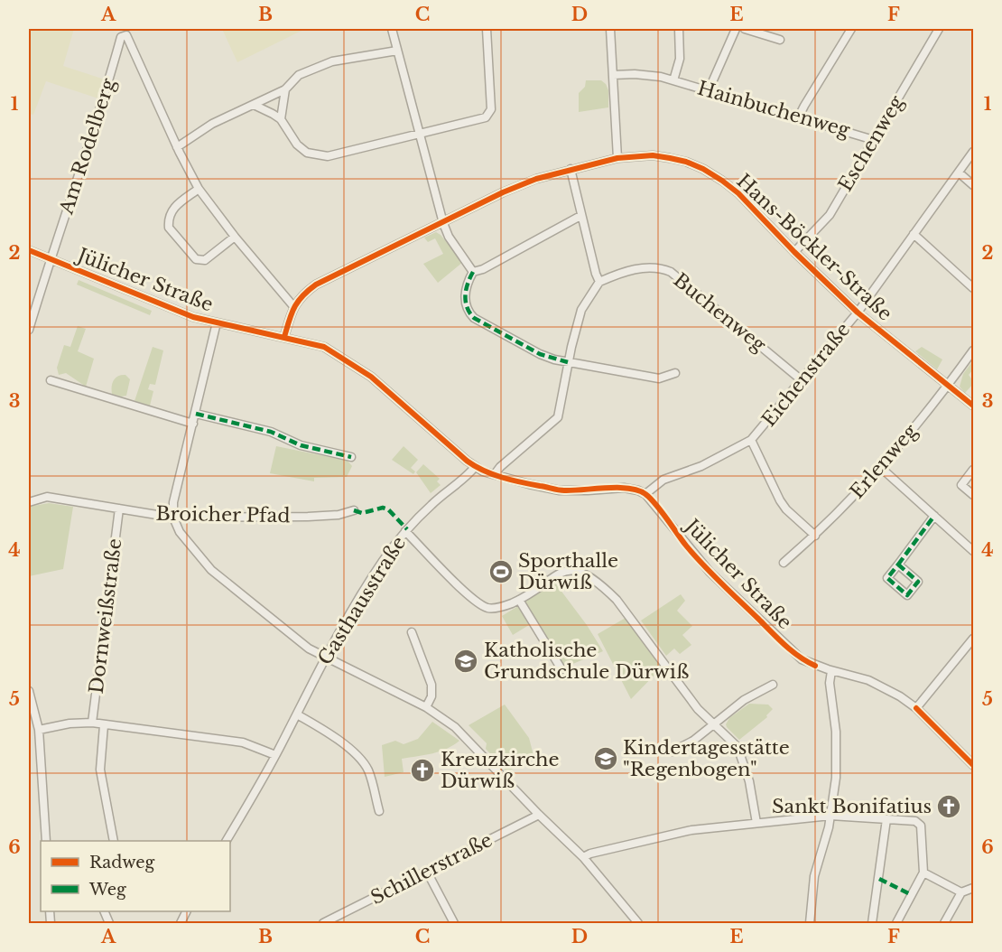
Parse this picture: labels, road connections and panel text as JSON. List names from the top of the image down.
{
  "streets": {
    "street": [
      "Hainbuchenweg",
      "Eschenweg",
      "Am Rodelberg",
      "Hans-Böckler-Straße",
      "Jülicher Straße",
      "Buchenweg",
      "Eichenstraße",
      "Erlenweg",
      "Broicher Pfad",
      "Gasthausstraße",
      "Dornweißstraße",
      "Schillerstraße"
    ]
  },
  "crossings": [
    ["Hainbuchenweg", "Eschenweg"],
    ["Eschenweg", "Hans-Böckler-Straße"],
    ["Am Rodelberg", "Jülicher Straße"],
    ["Hans-Böckler-Straße", "Jülicher Straße"],
    ["Hans-Böckler-Straße", "Eichenstraße"],
    ["Hans-Böckler-Straße", "Erlenweg"],
    ["Jülicher Straße", "Eichenstraße"],
    ["Jülicher Straße", "Gasthausstraße"],
    ["Buchenweg", "Eichenstraße"],
    ["Eichenstraße", "Erlenweg"],
    ["Broicher Pfad", "Dornweißstraße"]
  ],
  "places": {
    "sports": ["Sporthalle Dürwiß"],
    "school or university": ["Katholische Grundschule Dürwiß", "Kindertagesstätte \"Regenbogen\""],
    "church": ["Kreuzkirche Dürwiß", "Sankt Bonifatius"]
  },
  "legend": ["Radweg", "Weg"],
  "grid": {
    "columns": [
      "A",
      "B",
      "C",
      "D",
      "E",
      "F"
    ],
    "rows": [
      "1",
      "2",
      "3",
      "4",
      "5",
      "6"
    ]
  }
}
